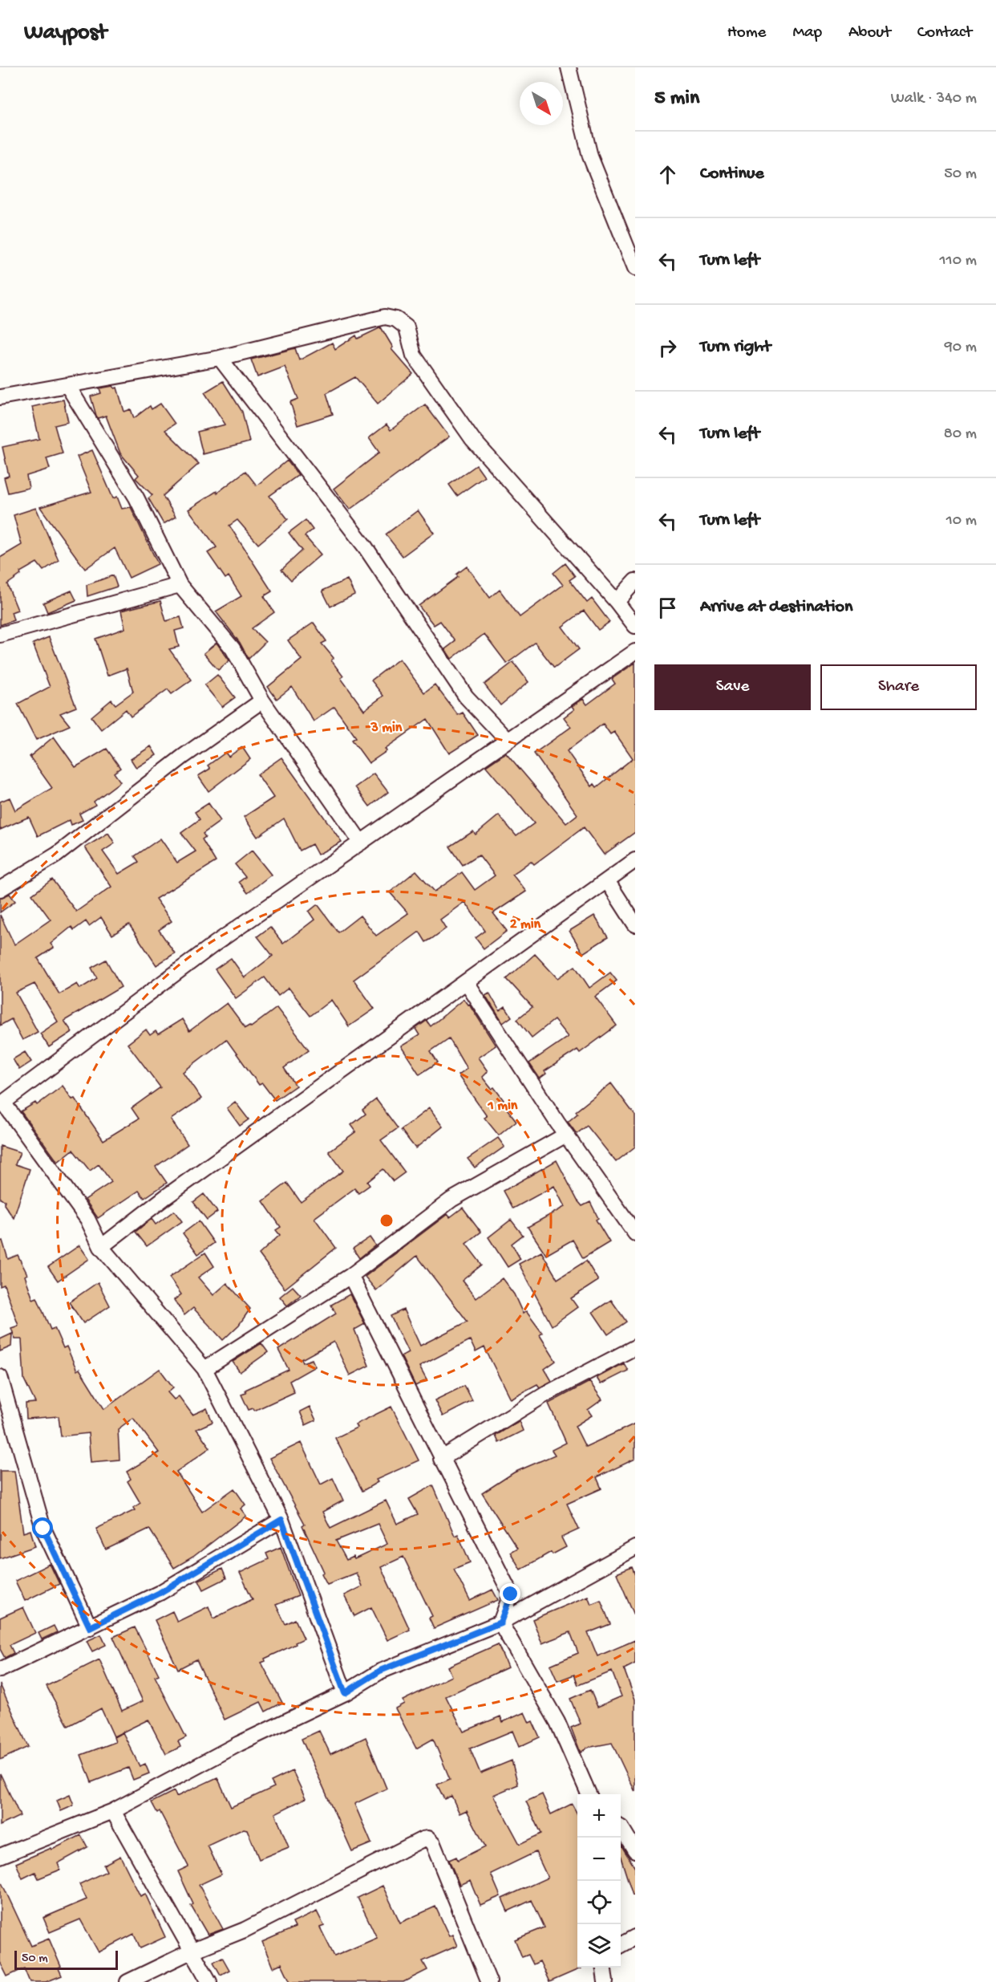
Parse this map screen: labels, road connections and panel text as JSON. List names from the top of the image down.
{
  "scale_bar": "50 m",
  "north": "bottom right",
  "page": {
    "header": "Waypost",
    "nav": [
      "Home",
      "Map",
      "About",
      "Contact"
    ],
    "heading": ["5 min", "Walk · 340 m"],
    "list": [
      ["Continue", "50 m"],
      ["Turn left", "110 m"],
      ["Turn right", "90 m"],
      ["Turn left", "80 m"],
      ["Turn left", "10 m"],
      "Arrive at destination"
    ],
    "buttons": ["Save", "Share"],
    "map_buttons": ["+", "−"],
    "scale": "50 m"
  },
  "rings": ["3 min", "2 min", "1 min"]
}
